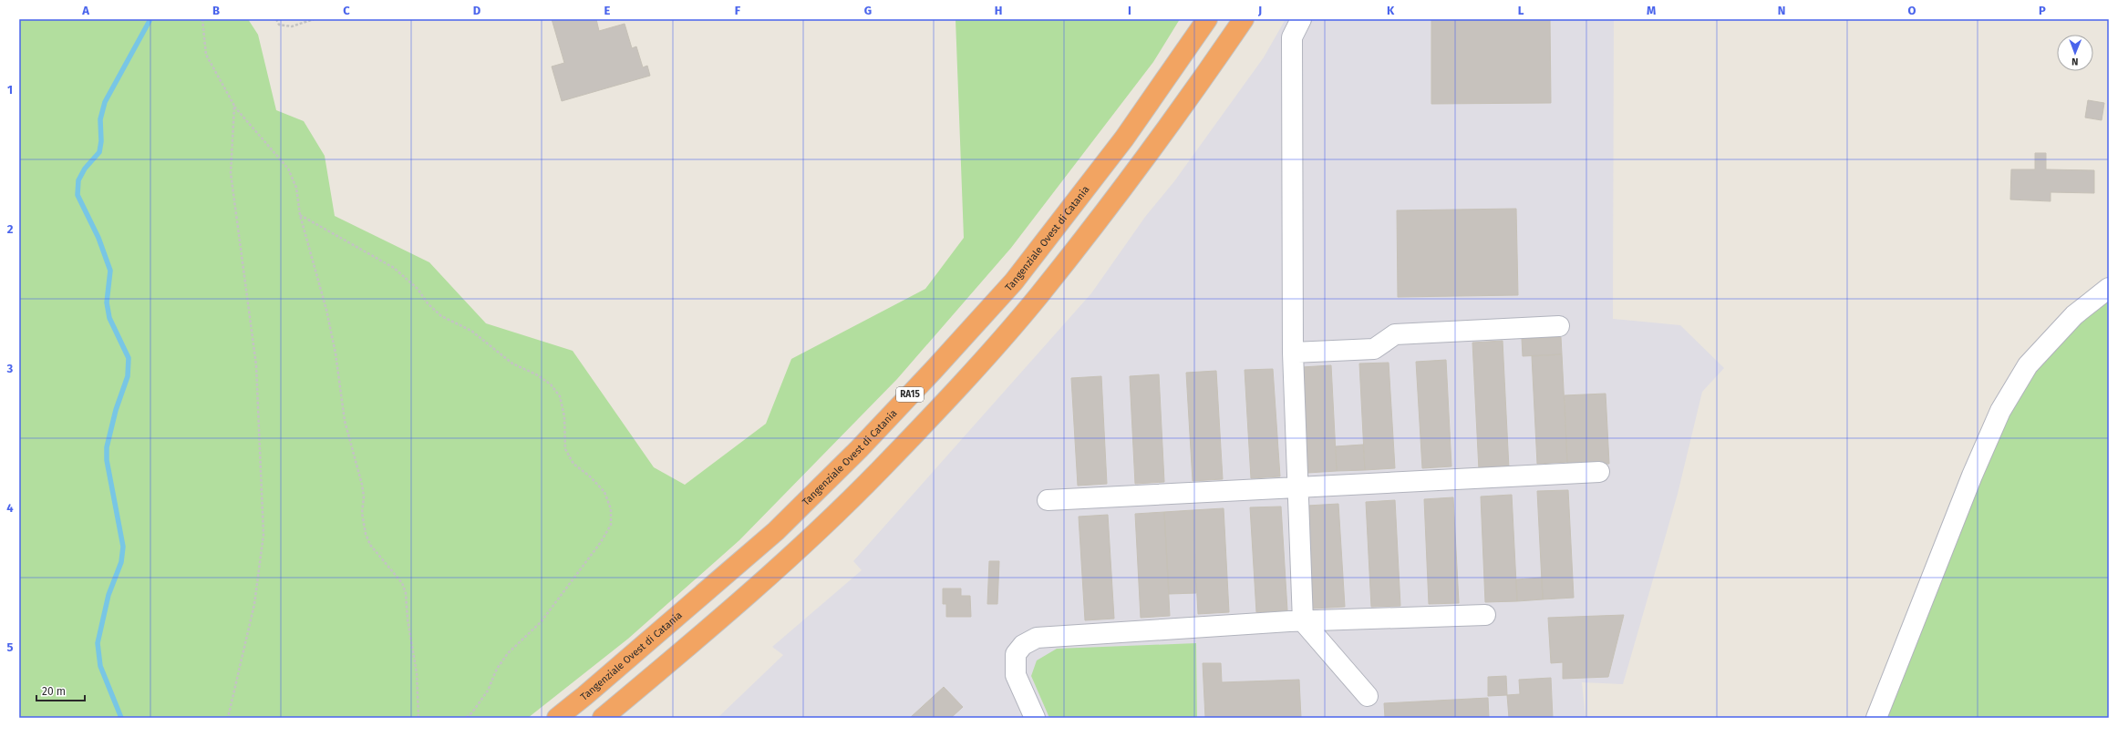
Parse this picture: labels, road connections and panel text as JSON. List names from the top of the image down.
{
  "streets": {
    "highway": ["Tangenziale Ovest di Catania", "RA15"]
  },
  "scale_bar": "20 m",
  "north": "bottom",
  "grid": {
    "columns": [
      "A",
      "B",
      "C",
      "D",
      "E",
      "F",
      "G",
      "H",
      "I",
      "J",
      "K",
      "L",
      "M",
      "N",
      "O",
      "P"
    ],
    "rows": [
      "1",
      "2",
      "3",
      "4",
      "5"
    ]
  }
}
